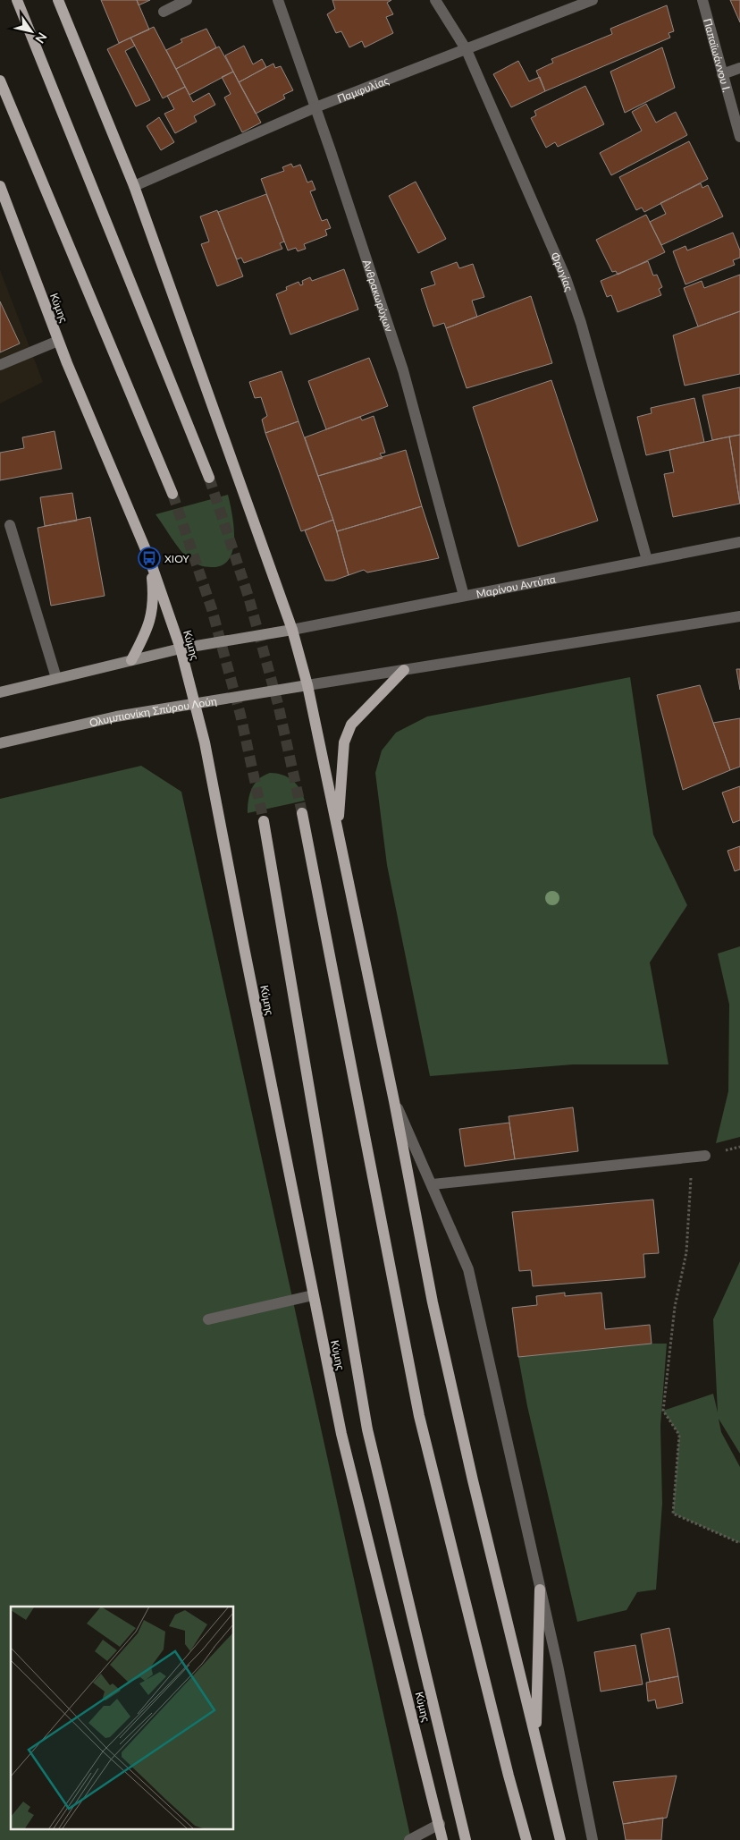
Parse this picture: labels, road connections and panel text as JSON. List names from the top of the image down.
{
  "streets": {
    "main road": ["Κύμης", "Ολυμπιονίκη Σπύρου Λούη"],
    "street": [
      "Παπαϊωάννου Ι.",
      "Παμφυλίας",
      "Φρυγίας",
      "Ανθρακωρύχων",
      "Μαρίνου Αντύπα"
    ]
  },
  "crossings": [
    ["Παμφυλίας", "Φρυγίας"],
    ["Παμφυλίας", "Ανθρακωρύχων"],
    ["Φρυγίας", "Μαρίνου Αντύπα"],
    ["Ανθρακωρύχων", "Μαρίνου Αντύπα"],
    ["Κύμης", "Ολυμπιονίκη Σπύρου Λούη"]
  ],
  "places": {
    "bus stop": ["ΧΙΟΥ"]
  },
  "north": "bottom right"
}
